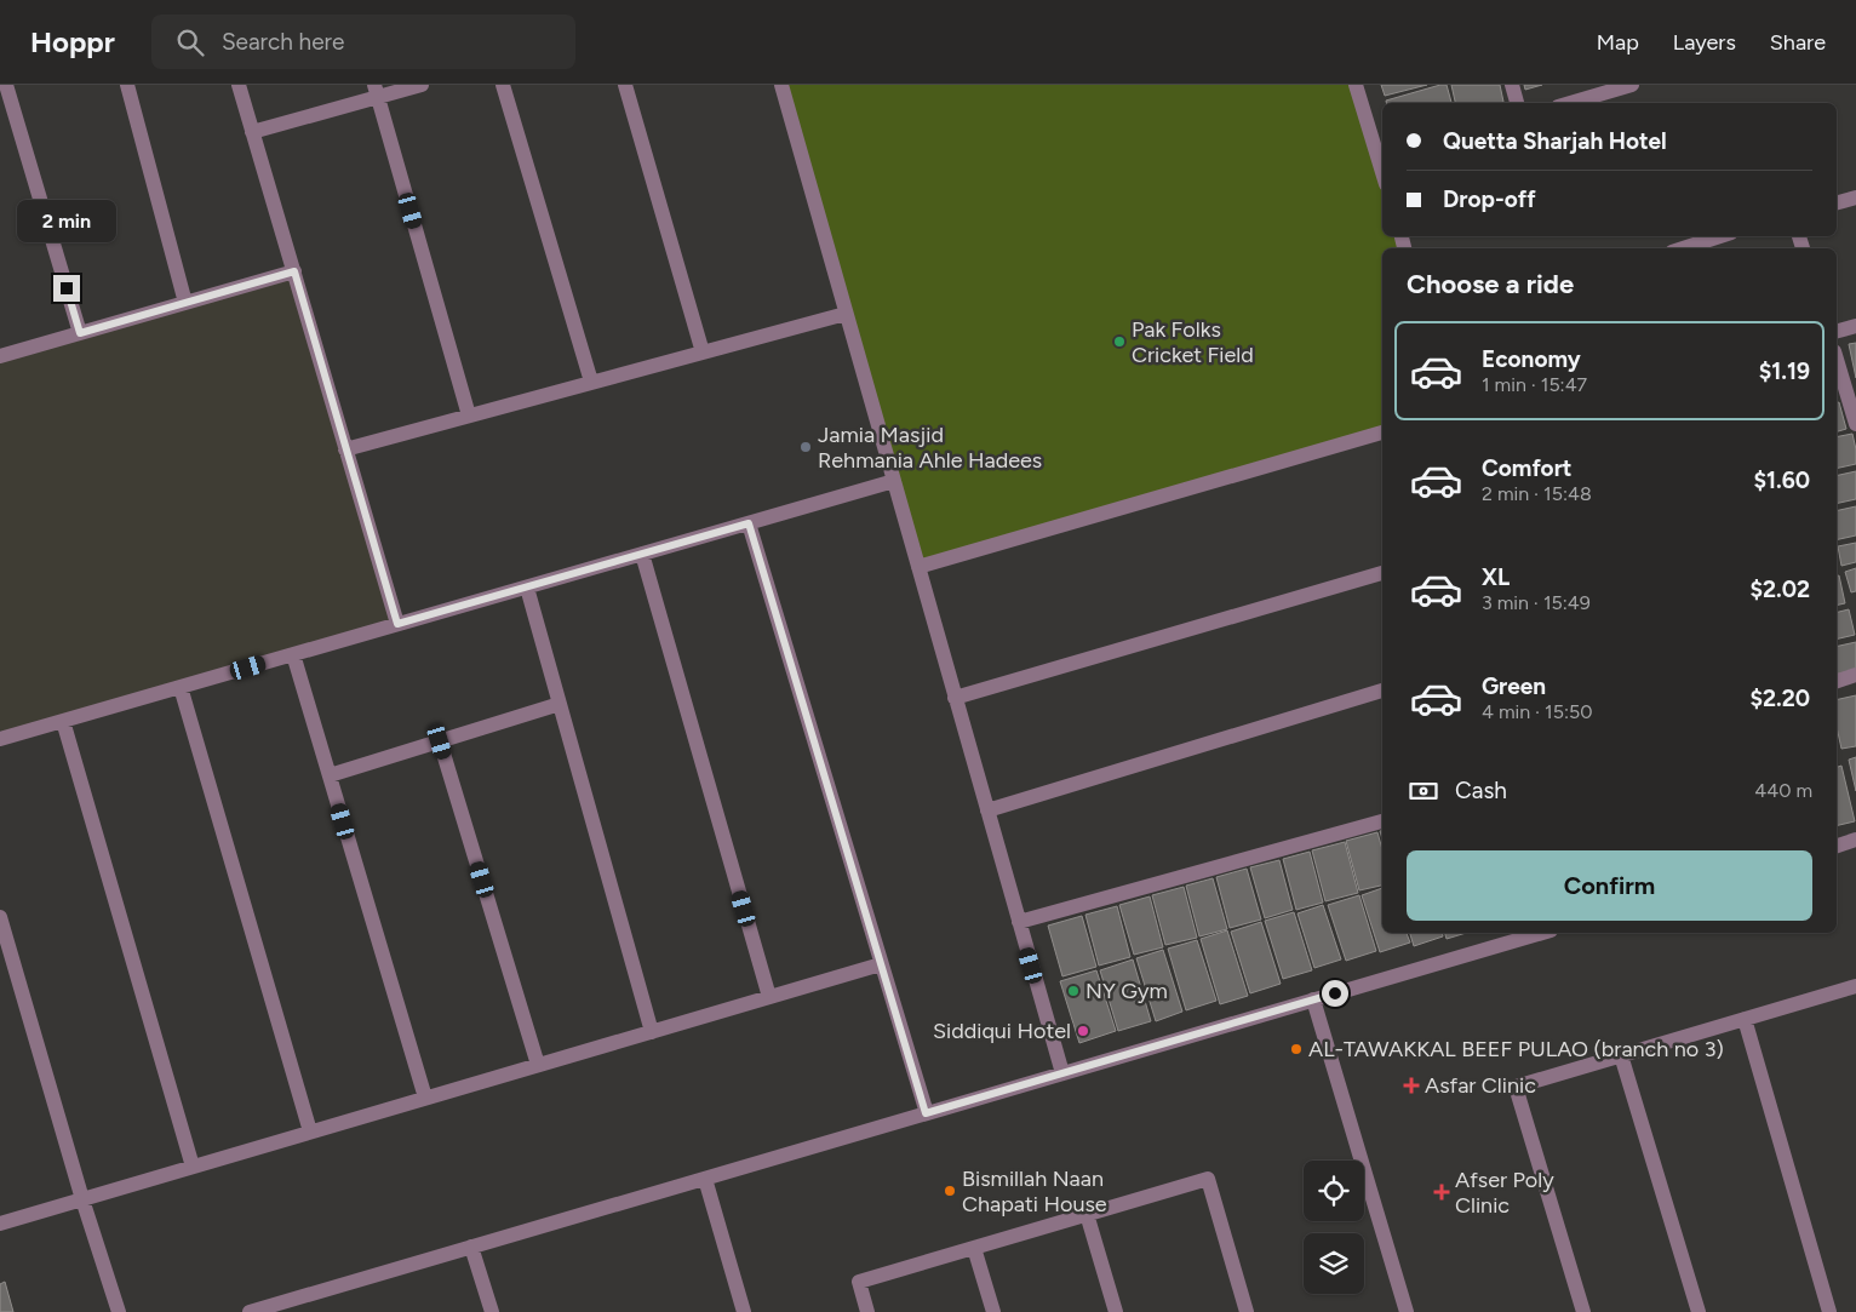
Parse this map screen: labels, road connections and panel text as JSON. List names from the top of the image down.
{
  "places": {
    "other": [
      "Pak Folks Cricket Field",
      "Jamia Masjid Rehmania Ahle Hadees",
      "NY Gym",
      "Siddiqui Hotel",
      "AL-TAWAKKAL BEEF PULAO (branch no 3)",
      "Bismillah Naan Chapati House"
    ],
    "health": ["Asfar Clinic", "Afser Poly Clinic"]
  },
  "page": {
    "header": "Hoppr",
    "search": "Search here",
    "nav": ["Map", "Layers", "Share"],
    "banner": ["Quetta Sharjah Hotel", "Drop-off"],
    "bubble": "2 min",
    "heading": "Choose a ride",
    "list": [
      {
        "name": "Economy",
        "note": "1 min · 15:47",
        "value": "$1.19"
      },
      {
        "name": "Comfort",
        "note": "2 min · 15:48",
        "value": "$1.60"
      },
      {
        "name": "XL",
        "note": "3 min · 15:49",
        "value": "$2.02"
      },
      {
        "name": "Green",
        "note": "4 min · 15:50",
        "value": "$2.20"
      }
    ],
    "pay": ["Cash", "440 m"],
    "buttons": "Confirm"
  }
}
